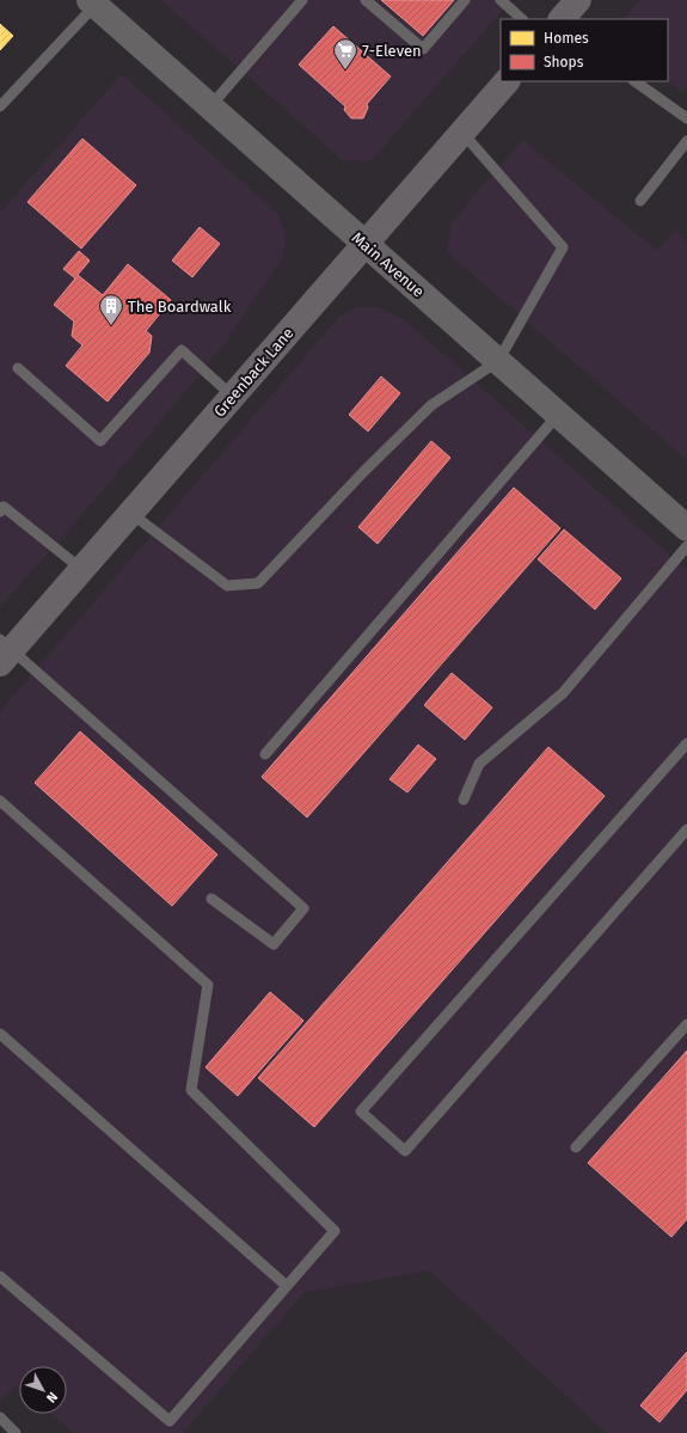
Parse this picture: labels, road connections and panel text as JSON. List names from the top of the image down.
{
  "streets": {
    "main road": ["Greenback Lane"],
    "street": ["Main Avenue"]
  },
  "crossings": [
    ["Main Avenue", "Greenback Lane"]
  ],
  "places": {
    "supermarket": ["7-Eleven"],
    "building": ["The Boardwalk"]
  },
  "legend": ["Homes", "Shops"],
  "north": "bottom right"
}
